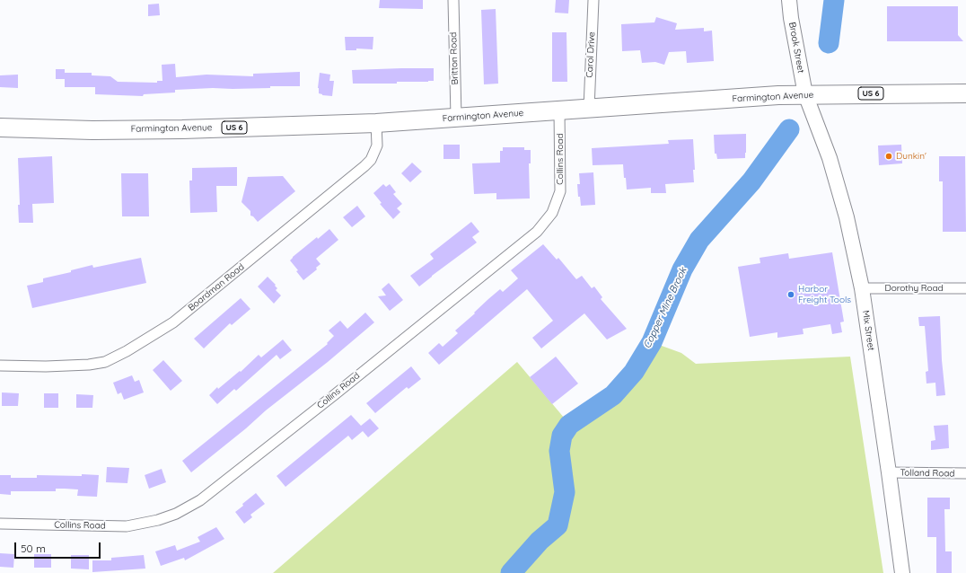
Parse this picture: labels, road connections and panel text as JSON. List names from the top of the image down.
{
  "streets": {
    "highway": ["US 6", "Farmington Avenue"],
    "main road": ["Brook Street", "Mix Street"],
    "street": [
      "Carol Drive",
      "Britton Road",
      "Collins Road",
      "Boardman Road",
      "Dorothy Road",
      "Tolland Road"
    ]
  },
  "crossings": [
    ["Brook Street", "Farmington Avenue"],
    ["Brook Street", "Mix Street"],
    ["Carol Drive", "Farmington Avenue"],
    ["Britton Road", "Farmington Avenue"],
    ["Farmington Avenue", "Collins Road"],
    ["Farmington Avenue", "Boardman Road"],
    ["Farmington Avenue", "Mix Street"],
    ["Dorothy Road", "Mix Street"],
    ["Mix Street", "Tolland Road"]
  ],
  "water": ["Copper Mine Brook"],
  "places": ["Dunkin'", "Harbor Freight Tools"],
  "scale_bar": "50 m"
}
